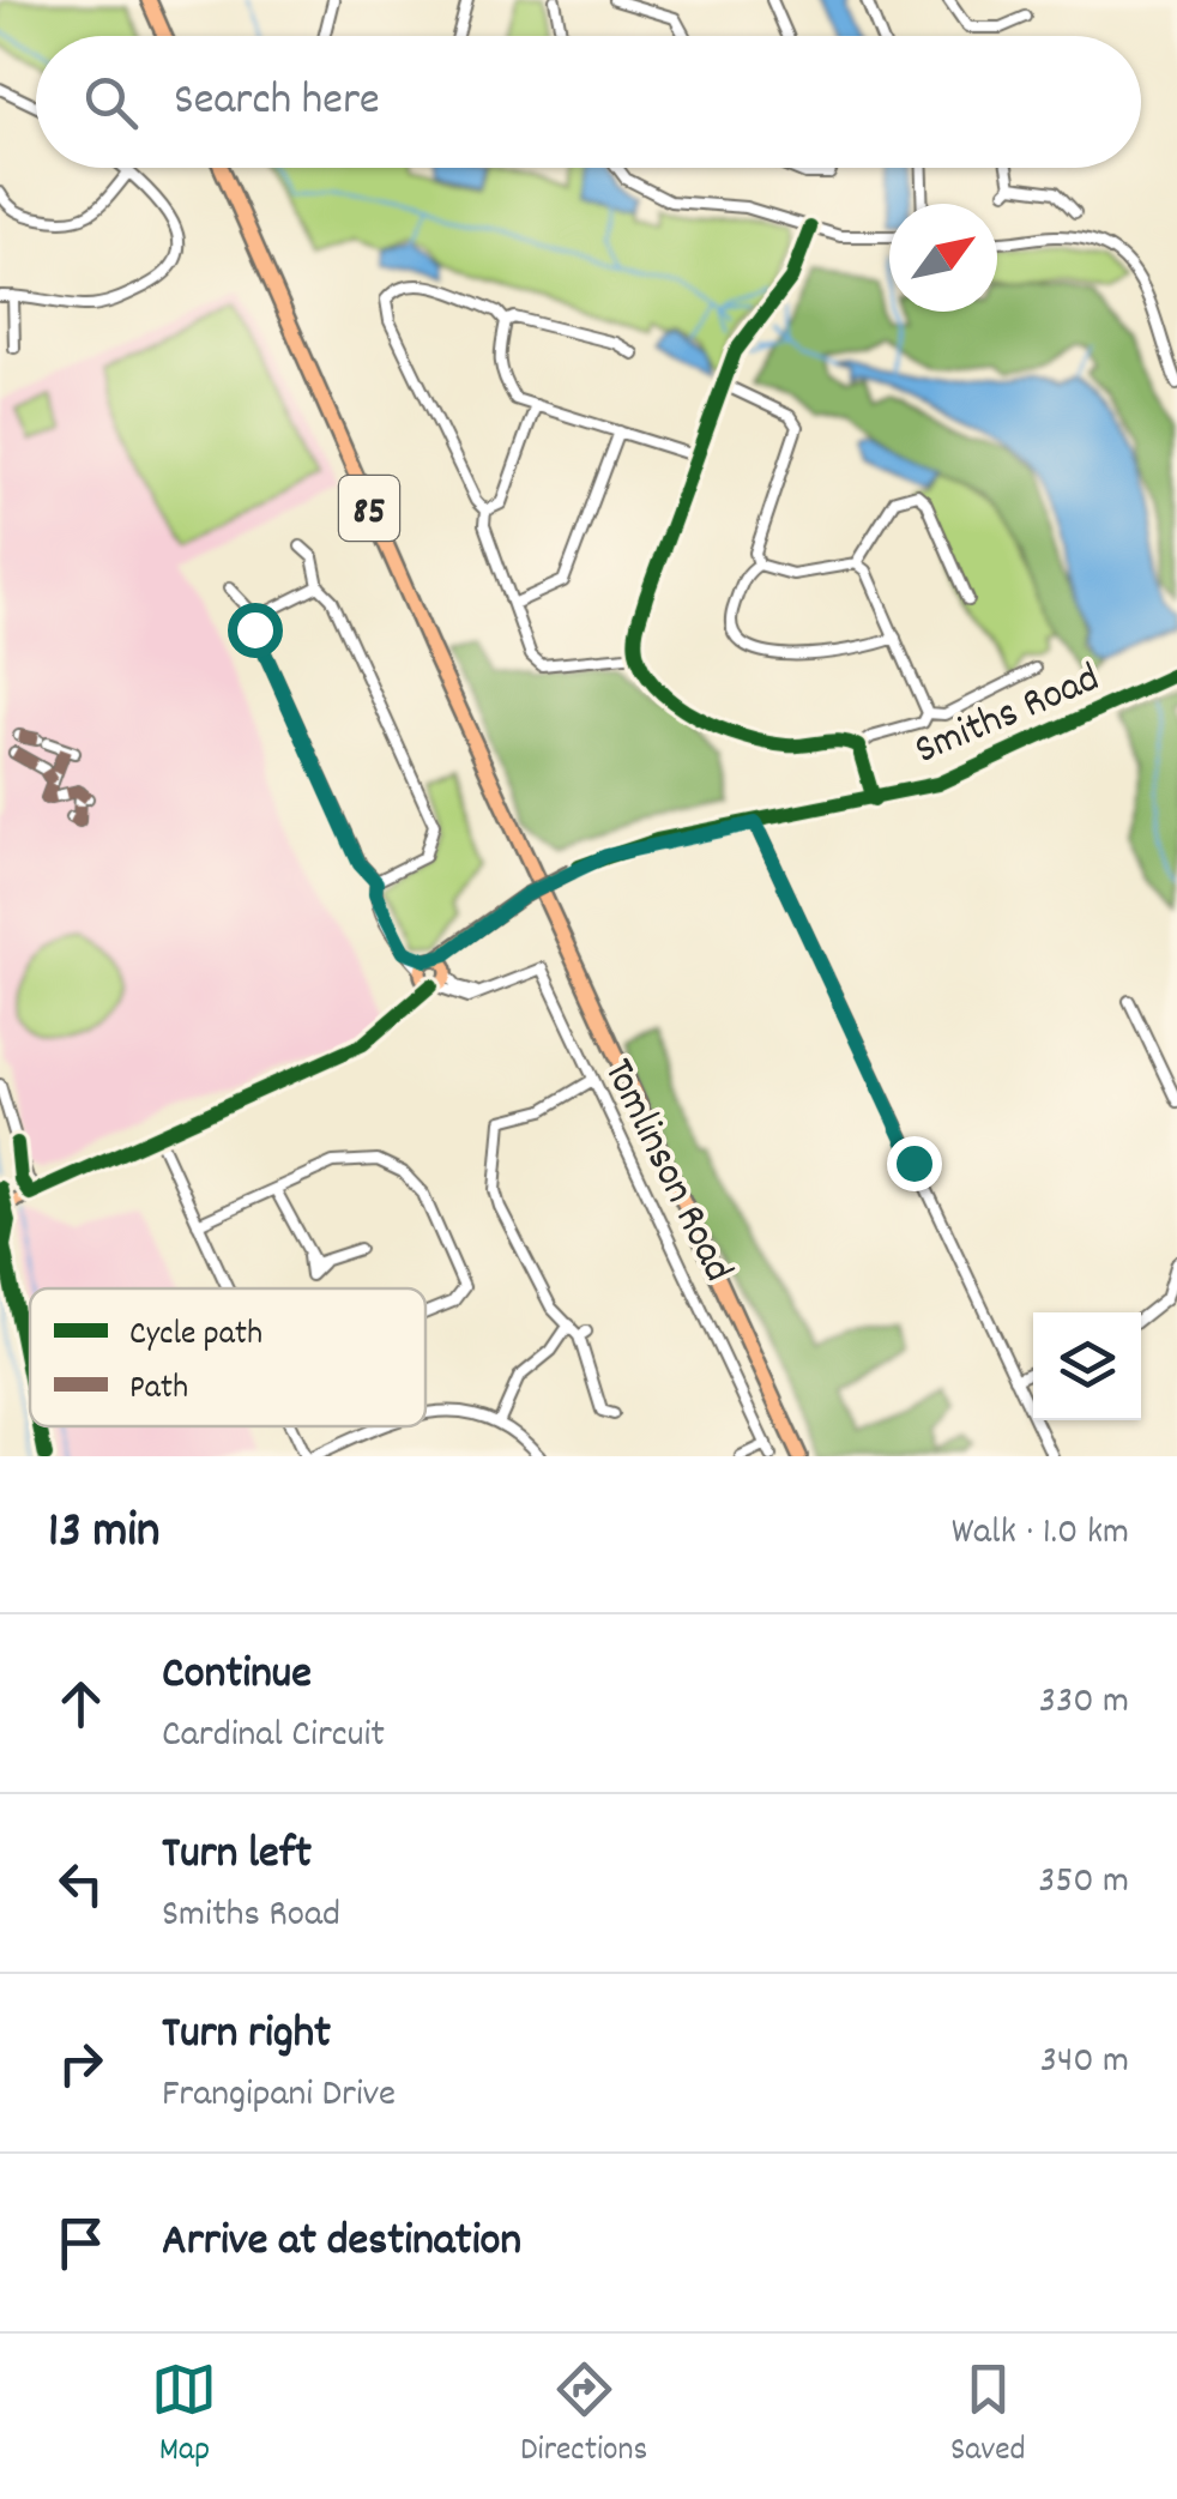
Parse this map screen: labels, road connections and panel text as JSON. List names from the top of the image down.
{
  "streets": {
    "highway": ["85"],
    "main road": ["Smiths Road"],
    "street": ["Tomlinson Road"]
  },
  "legend": ["Cycle path", "Path"],
  "north": "top right",
  "page": {
    "search": "Search here",
    "heading": ["13 min", "Walk · 1.0 km"],
    "list": [
      ["Continue", "Cardinal Circuit", "330 m"],
      ["Turn left", "Smiths Road", "350 m"],
      ["Turn right", "Frangipani Drive", "340 m"],
      "Arrive at destination"
    ],
    "nav": ["Map", "Directions", "Saved"]
  }
}
